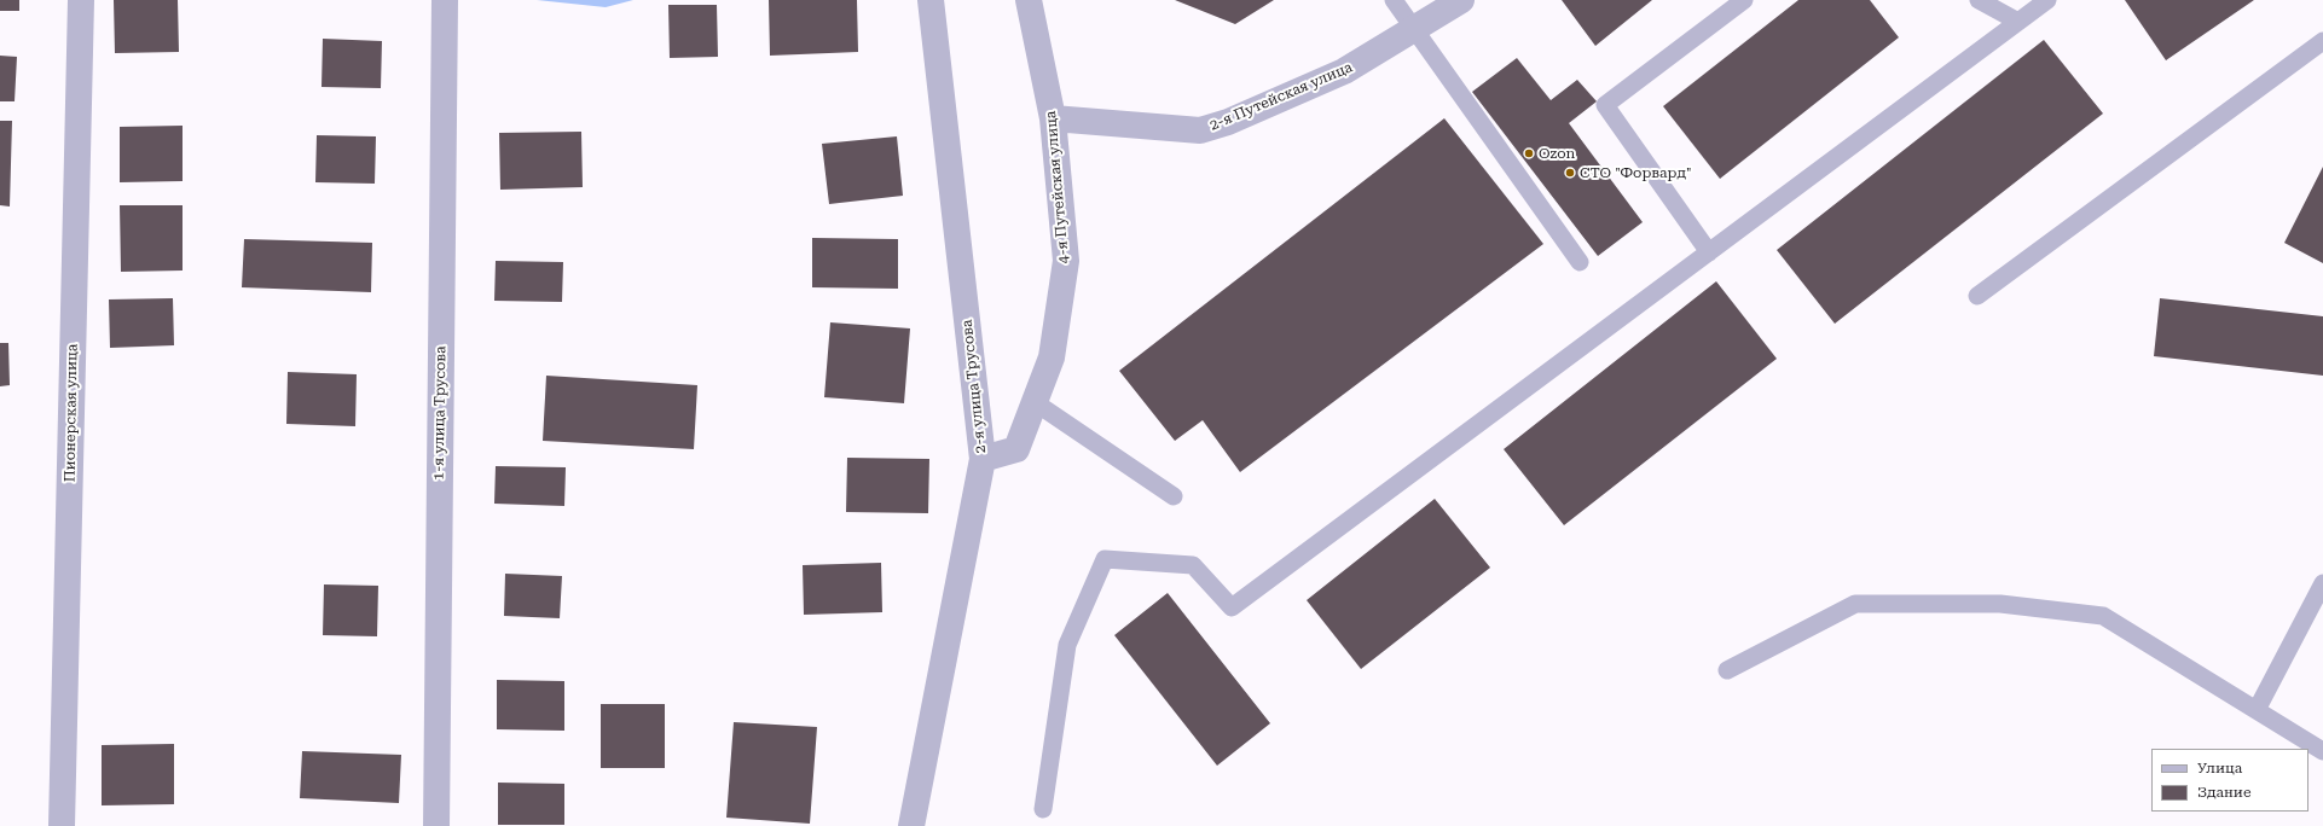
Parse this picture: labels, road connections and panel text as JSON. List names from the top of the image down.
{
  "streets": {
    "street": [
      "2-я Путейская улица",
      "4-я Путейская улица",
      "2-я улица Трусова",
      "Пионерская улица",
      "1-я улица Трусова"
    ]
  },
  "crossings": [
    ["2-я Путейская улица", "4-я Путейская улица"],
    ["4-я Путейская улица", "2-я улица Трусова"]
  ],
  "places": ["Ozon", "СТО \"Форвард\""],
  "legend": ["Улица", "Здание"]
}
